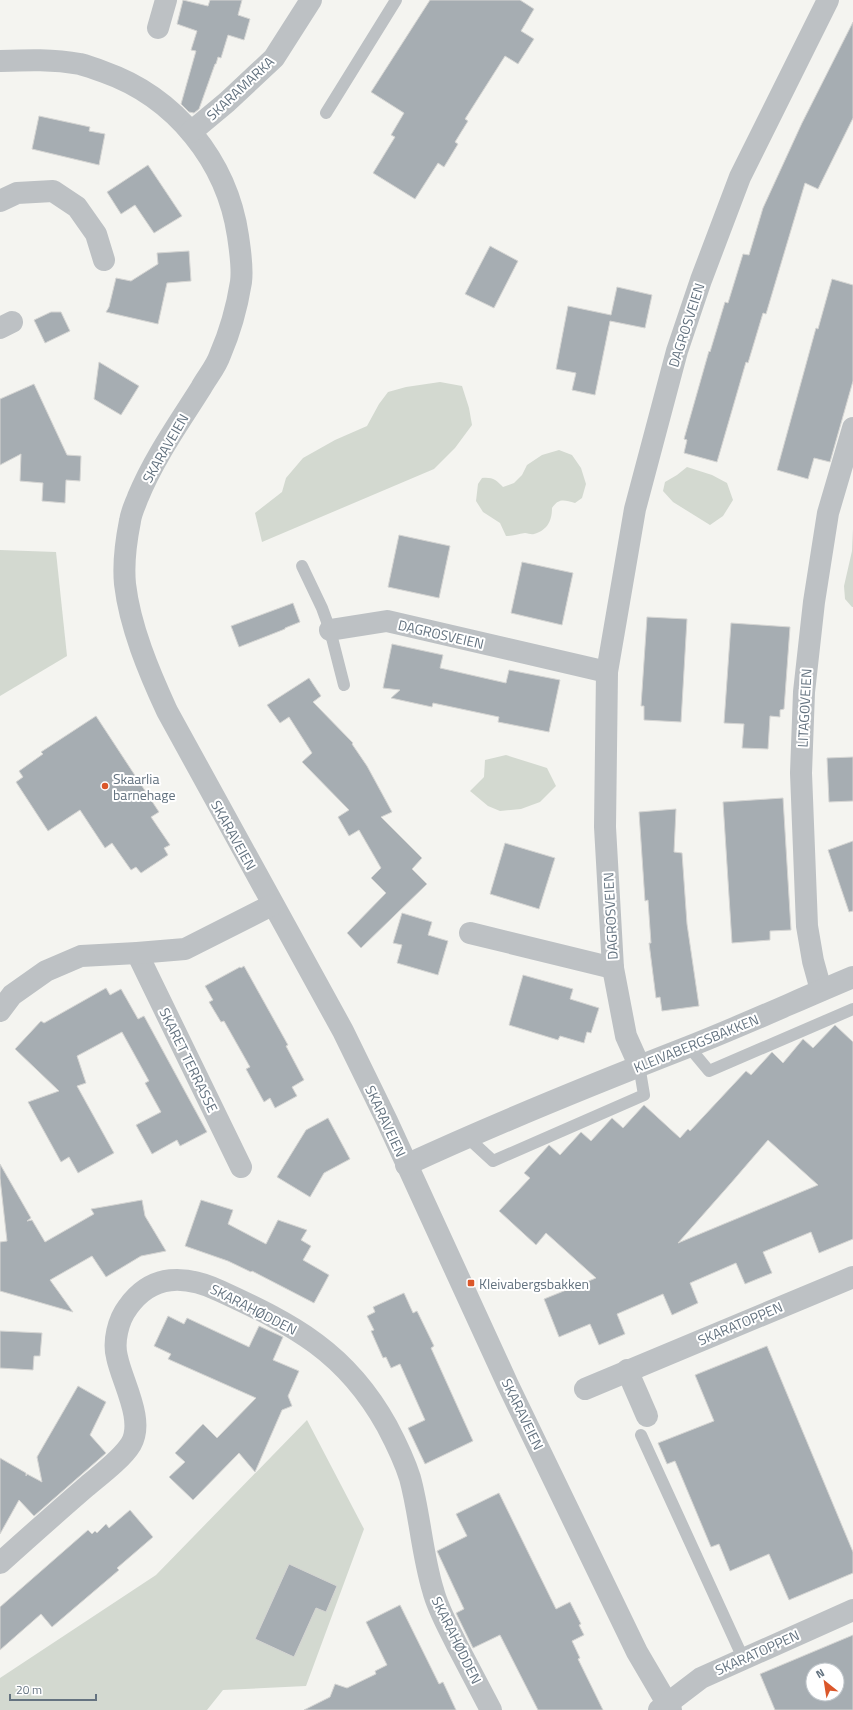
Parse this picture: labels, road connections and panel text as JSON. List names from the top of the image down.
{
  "streets": {
    "street": [
      "SKARAMARKA",
      "DAGROSVEIEN",
      "SKARAVEIEN",
      "LITAGOVEIEN",
      "KLEIVABERGSBAKKEN",
      "SKARET TERRASSE",
      "SKARAHØDDEN",
      "SKARATOPPEN"
    ]
  },
  "crossings": [
    ["SKARAMARKA", "SKARAVEIEN"],
    ["DAGROSVEIEN", "KLEIVABERGSBAKKEN"],
    ["SKARAVEIEN", "KLEIVABERGSBAKKEN"],
    ["SKARAVEIEN", "SKARATOPPEN"],
    ["LITAGOVEIEN", "KLEIVABERGSBAKKEN"]
  ],
  "places": {
    "other": ["Skaarlia barnehage"],
    "transit": ["Kleivabergsbakken"]
  },
  "scale_bar": "20 m",
  "north": "top left"
}
